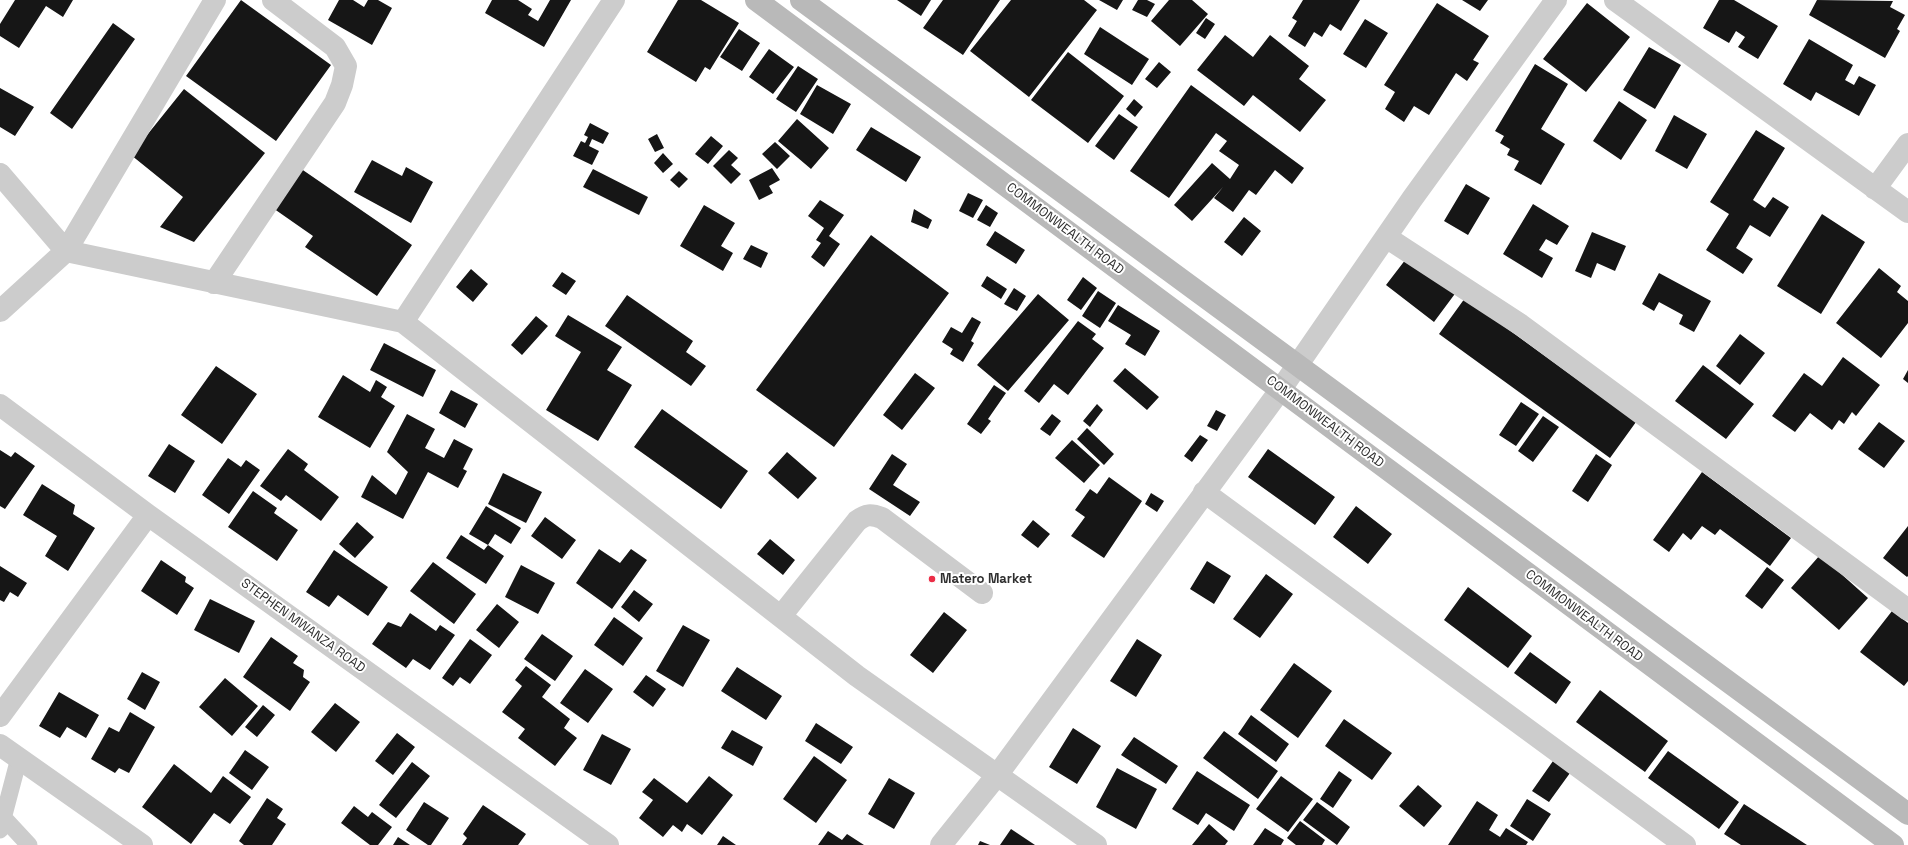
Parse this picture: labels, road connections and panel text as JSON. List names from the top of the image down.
{
  "streets": {
    "main road": ["COMMONWEALTH ROAD"],
    "street": ["STEPHEN MWANZA ROAD"]
  },
  "places": ["Matero Market"]
}
